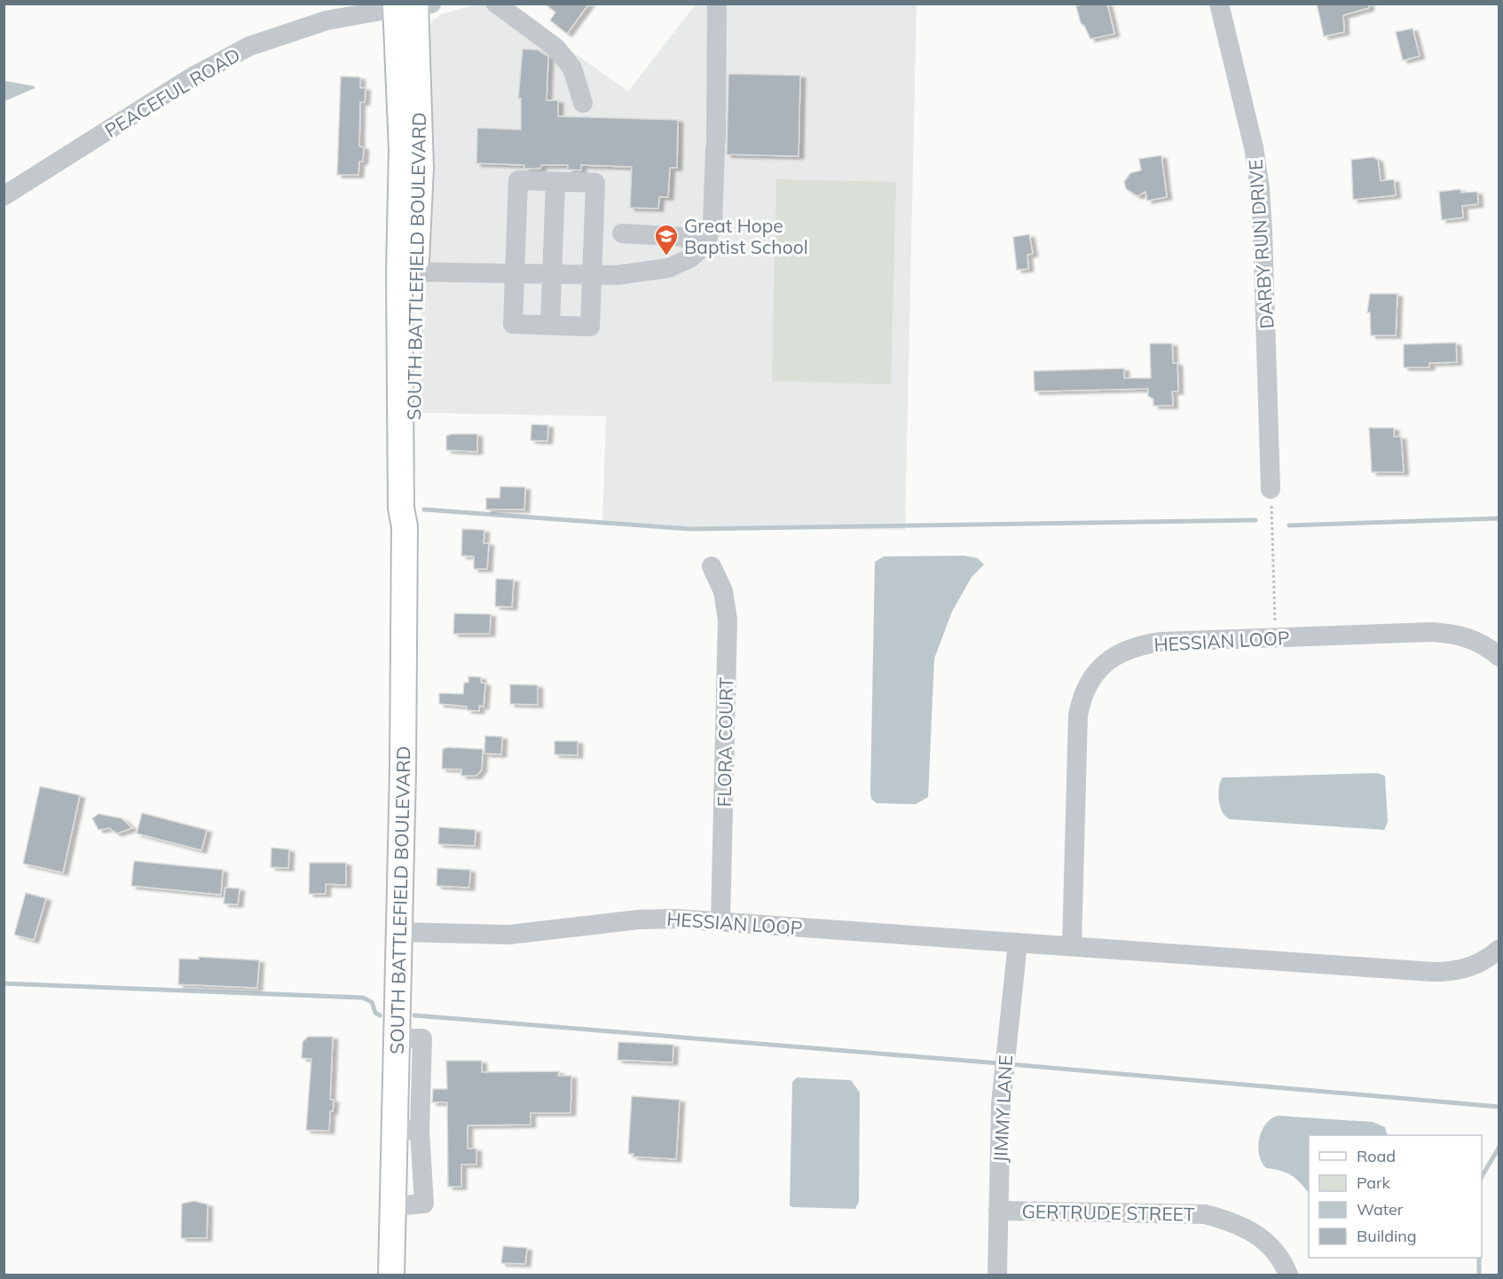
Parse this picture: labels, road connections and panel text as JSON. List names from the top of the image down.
{
  "streets": {
    "main road": ["SOUTH BATTLEFIELD BOULEVARD"],
    "street": [
      "PEACEFUL ROAD",
      "DARBY RUN DRIVE",
      "HESSIAN LOOP",
      "FLORA COURT",
      "JIMMY LANE",
      "GERTRUDE STREET"
    ]
  },
  "crossings": [
    ["PEACEFUL ROAD", "SOUTH BATTLEFIELD BOULEVARD"],
    ["SOUTH BATTLEFIELD BOULEVARD", "HESSIAN LOOP"],
    ["HESSIAN LOOP", "FLORA COURT"],
    ["HESSIAN LOOP", "JIMMY LANE"],
    ["JIMMY LANE", "GERTRUDE STREET"]
  ],
  "places": {
    "school or university": ["Great Hope Baptist School"]
  },
  "legend": [
    "Road",
    "Park",
    "Water",
    "Building"
  ]
}
